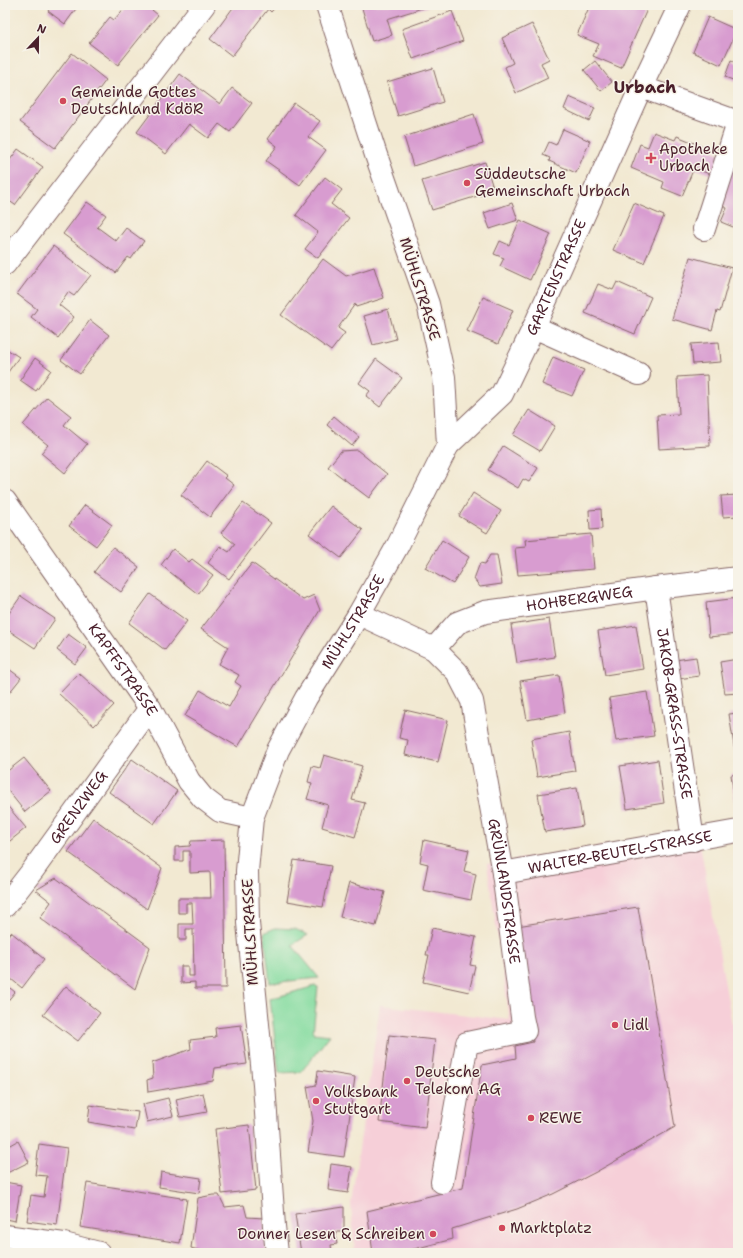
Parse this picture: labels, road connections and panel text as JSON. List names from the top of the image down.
{
  "streets": {
    "street": [
      "GARTENSTRASSE",
      "MÜHLSTRASSE",
      "HOHBERGWEG",
      "KAPFFSTRASSE",
      "JAKOB-GRASS-STRASSE",
      "GRENZWEG",
      "WALTER-BEUTEL-STRASSE",
      "GRÜNLANDSTRASSE"
    ]
  },
  "crossings": [
    ["GARTENSTRASSE", "MÜHLSTRASSE"],
    ["MÜHLSTRASSE", "KAPFFSTRASSE"],
    ["MÜHLSTRASSE", "GRÜNLANDSTRASSE"],
    ["HOHBERGWEG", "JAKOB-GRASS-STRASSE"],
    ["HOHBERGWEG", "GRÜNLANDSTRASSE"],
    ["KAPFFSTRASSE", "GRENZWEG"],
    ["JAKOB-GRASS-STRASSE", "WALTER-BEUTEL-STRASSE"],
    ["WALTER-BEUTEL-STRASSE", "GRÜNLANDSTRASSE"]
  ],
  "districts": ["Urbach"],
  "places": {
    "other": [
      "Gemeinde Gottes Deutschland KdöR",
      "Süddeutsche Gemeinschaft Urbach",
      "Lidl",
      "Deutsche Telekom AG",
      "Volksbank Stuttgart",
      "REWE",
      "Marktplatz",
      "Donner Lesen & Schreiben"
    ],
    "health": ["Apotheke Urbach"]
  },
  "north": "top"
}
